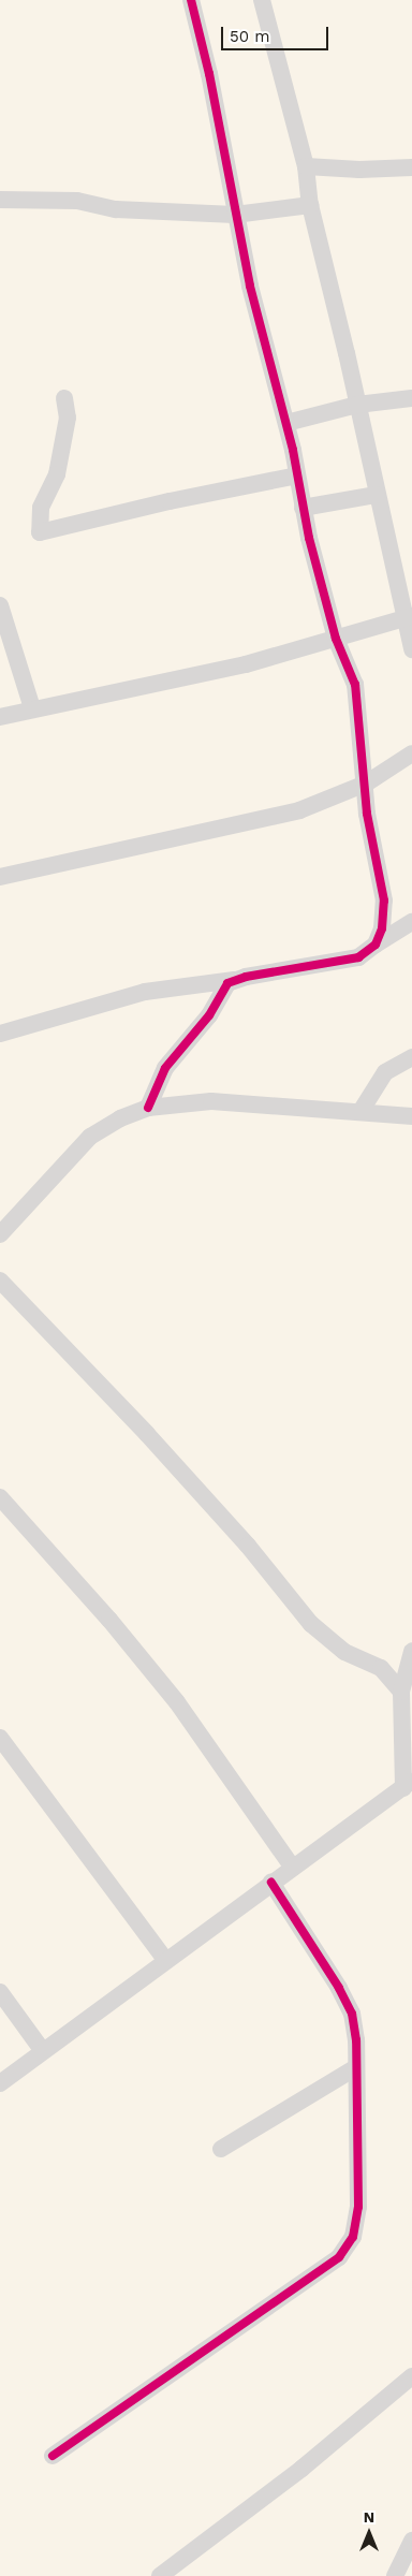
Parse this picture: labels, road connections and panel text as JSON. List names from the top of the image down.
{
  "scale_bar": "50 m",
  "north": "top"
}
